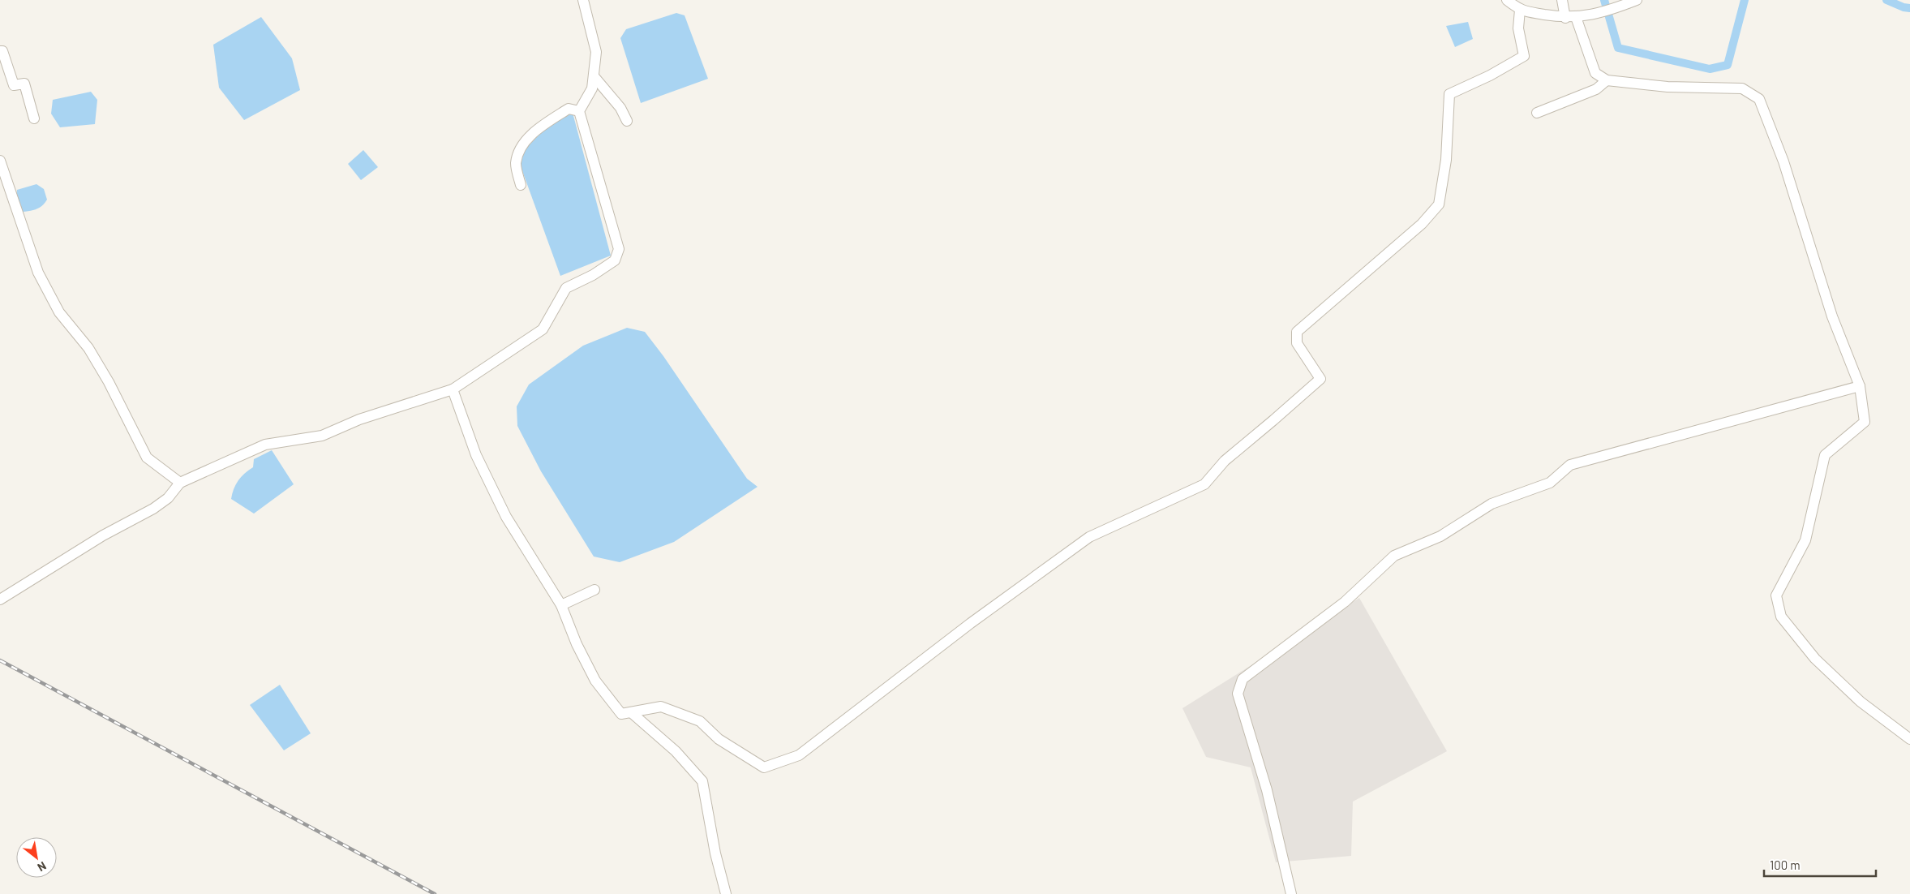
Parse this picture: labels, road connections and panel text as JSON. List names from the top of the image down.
{
  "scale_bar": "100 m",
  "north": "bottom right"
}
